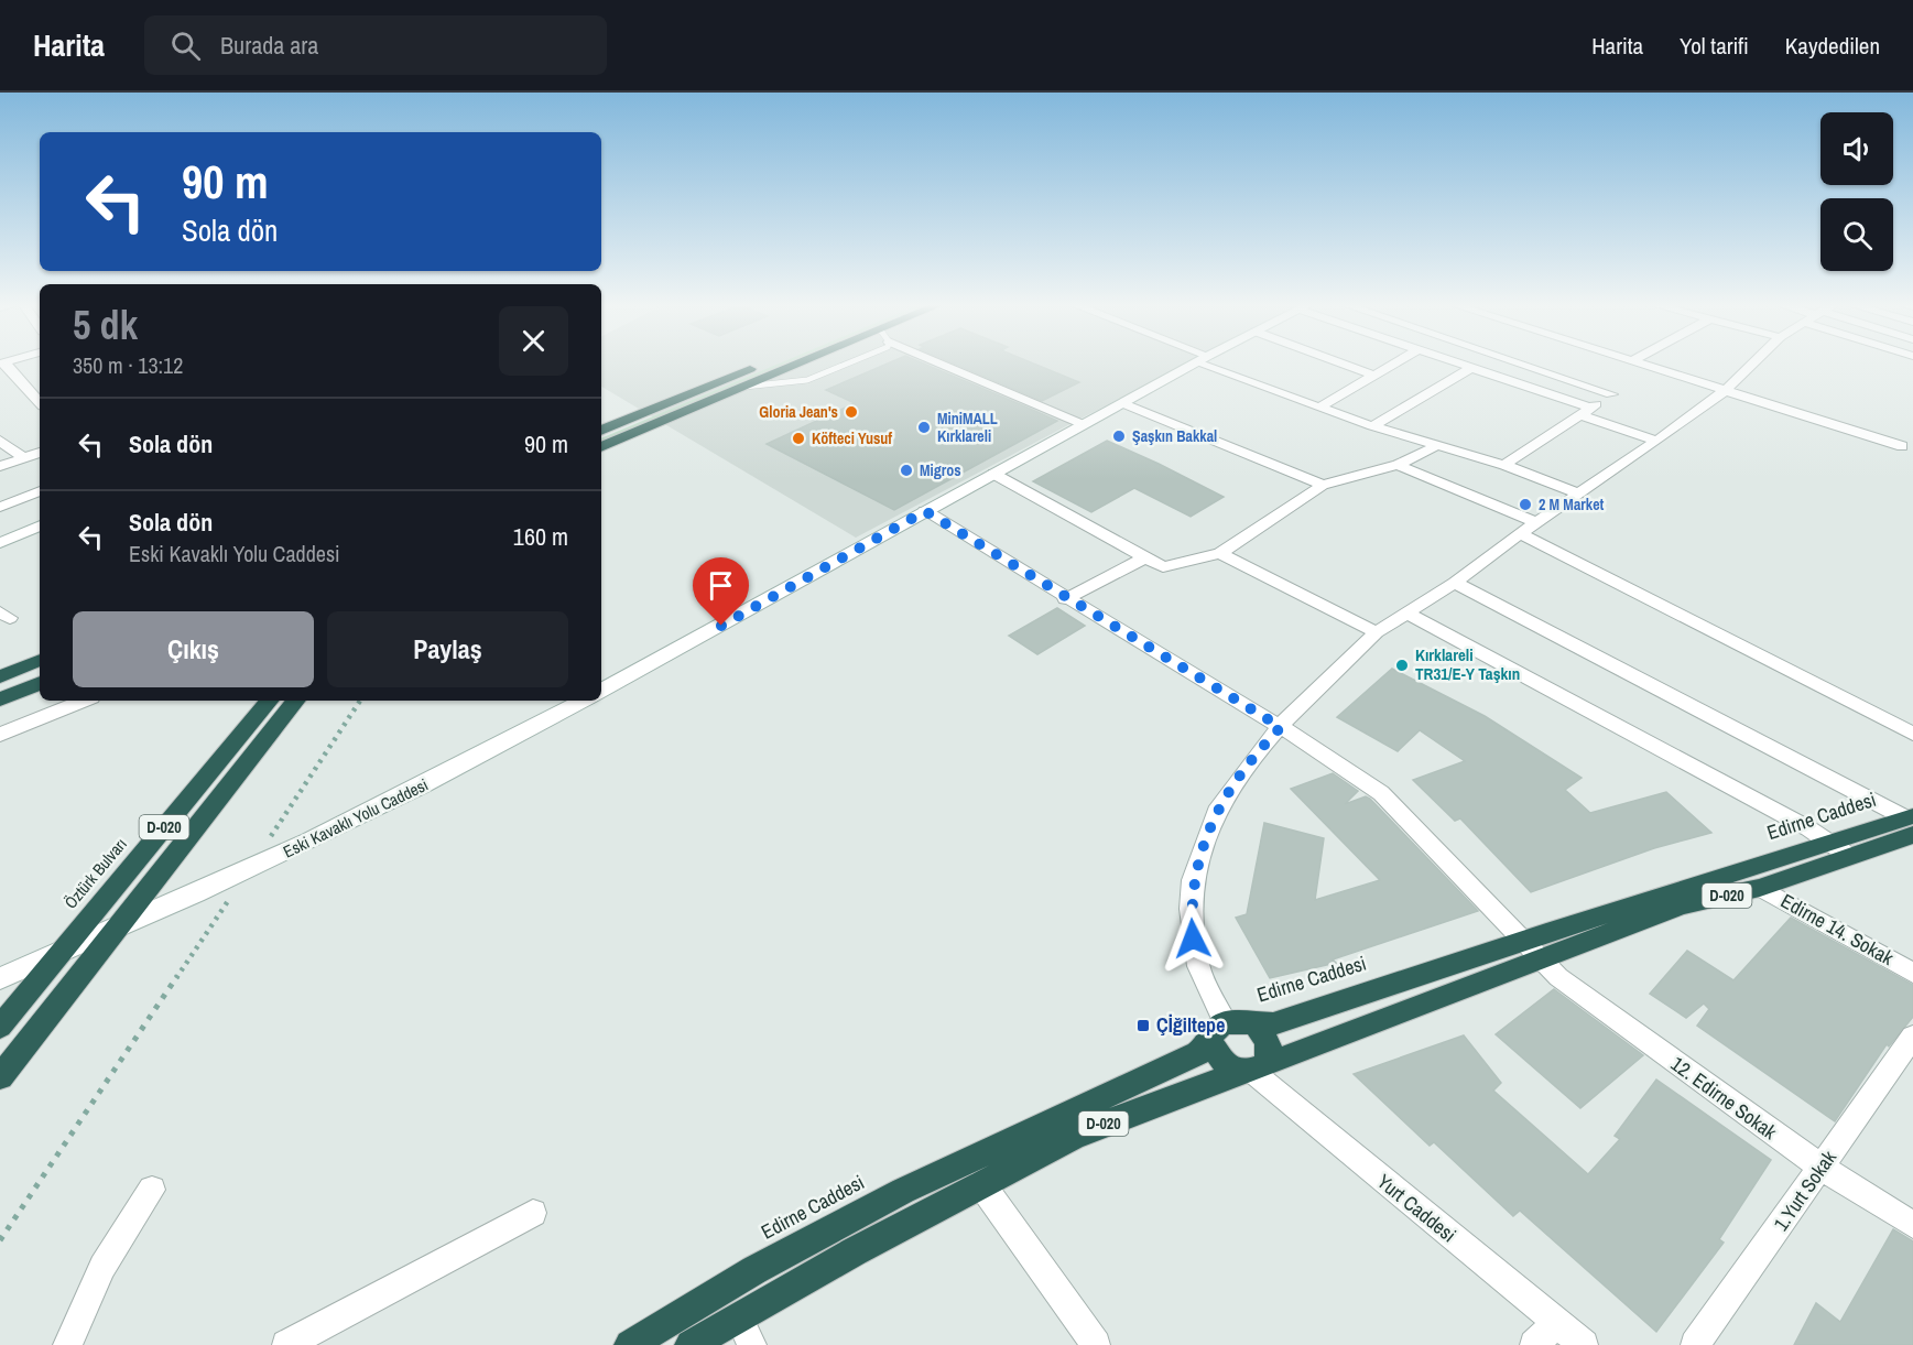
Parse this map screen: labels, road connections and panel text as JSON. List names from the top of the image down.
{
  "streets": {
    "highway": ["Edirne Caddesi", "D-020", "Öztürk Bulvarı"],
    "street": [
      "Eski Kavaklı Yolu Caddesi",
      "Edirne 14. Sokak",
      "12. Edirne Sokak",
      "1.Yurt Sokak",
      "Yurt Caddesi"
    ]
  },
  "crossings": [
    ["Edirne Caddesi", "Edirne 14. Sokak"],
    ["Edirne Caddesi", "12. Edirne Sokak"],
    ["Edirne Caddesi", "Yurt Caddesi"],
    ["Eski Kavaklı Yolu Caddesi", "Öztürk Bulvarı"],
    ["12. Edirne Sokak", "1.Yurt Sokak"]
  ],
  "places": {
    "other": [
      "Gloria Jean's",
      "MiniMALL Kırklareli",
      "Şaşkın Bakkal",
      "Köfteci Yusuf",
      "Migros",
      "2 M Market",
      "Kırklareli TR31/E-Y Taşkın"
    ],
    "transit": ["Çİğiltepe"]
  },
  "page": {
    "header": "Harita",
    "search": "Burada ara",
    "nav": ["Harita", "Yol tarifi", "Kaydedilen"],
    "turn": ["90 m", "Sola dön"],
    "heading": ["5 dk", "350 m · 13:12"],
    "list": [
      {
        "name": "Sola dön",
        "value": "90 m"
      },
      {
        "name": "Sola dön",
        "note": "Eski Kavaklı Yolu Caddesi",
        "value": "160 m"
      }
    ],
    "buttons": ["Çıkış", "Paylaş"]
  }
}
